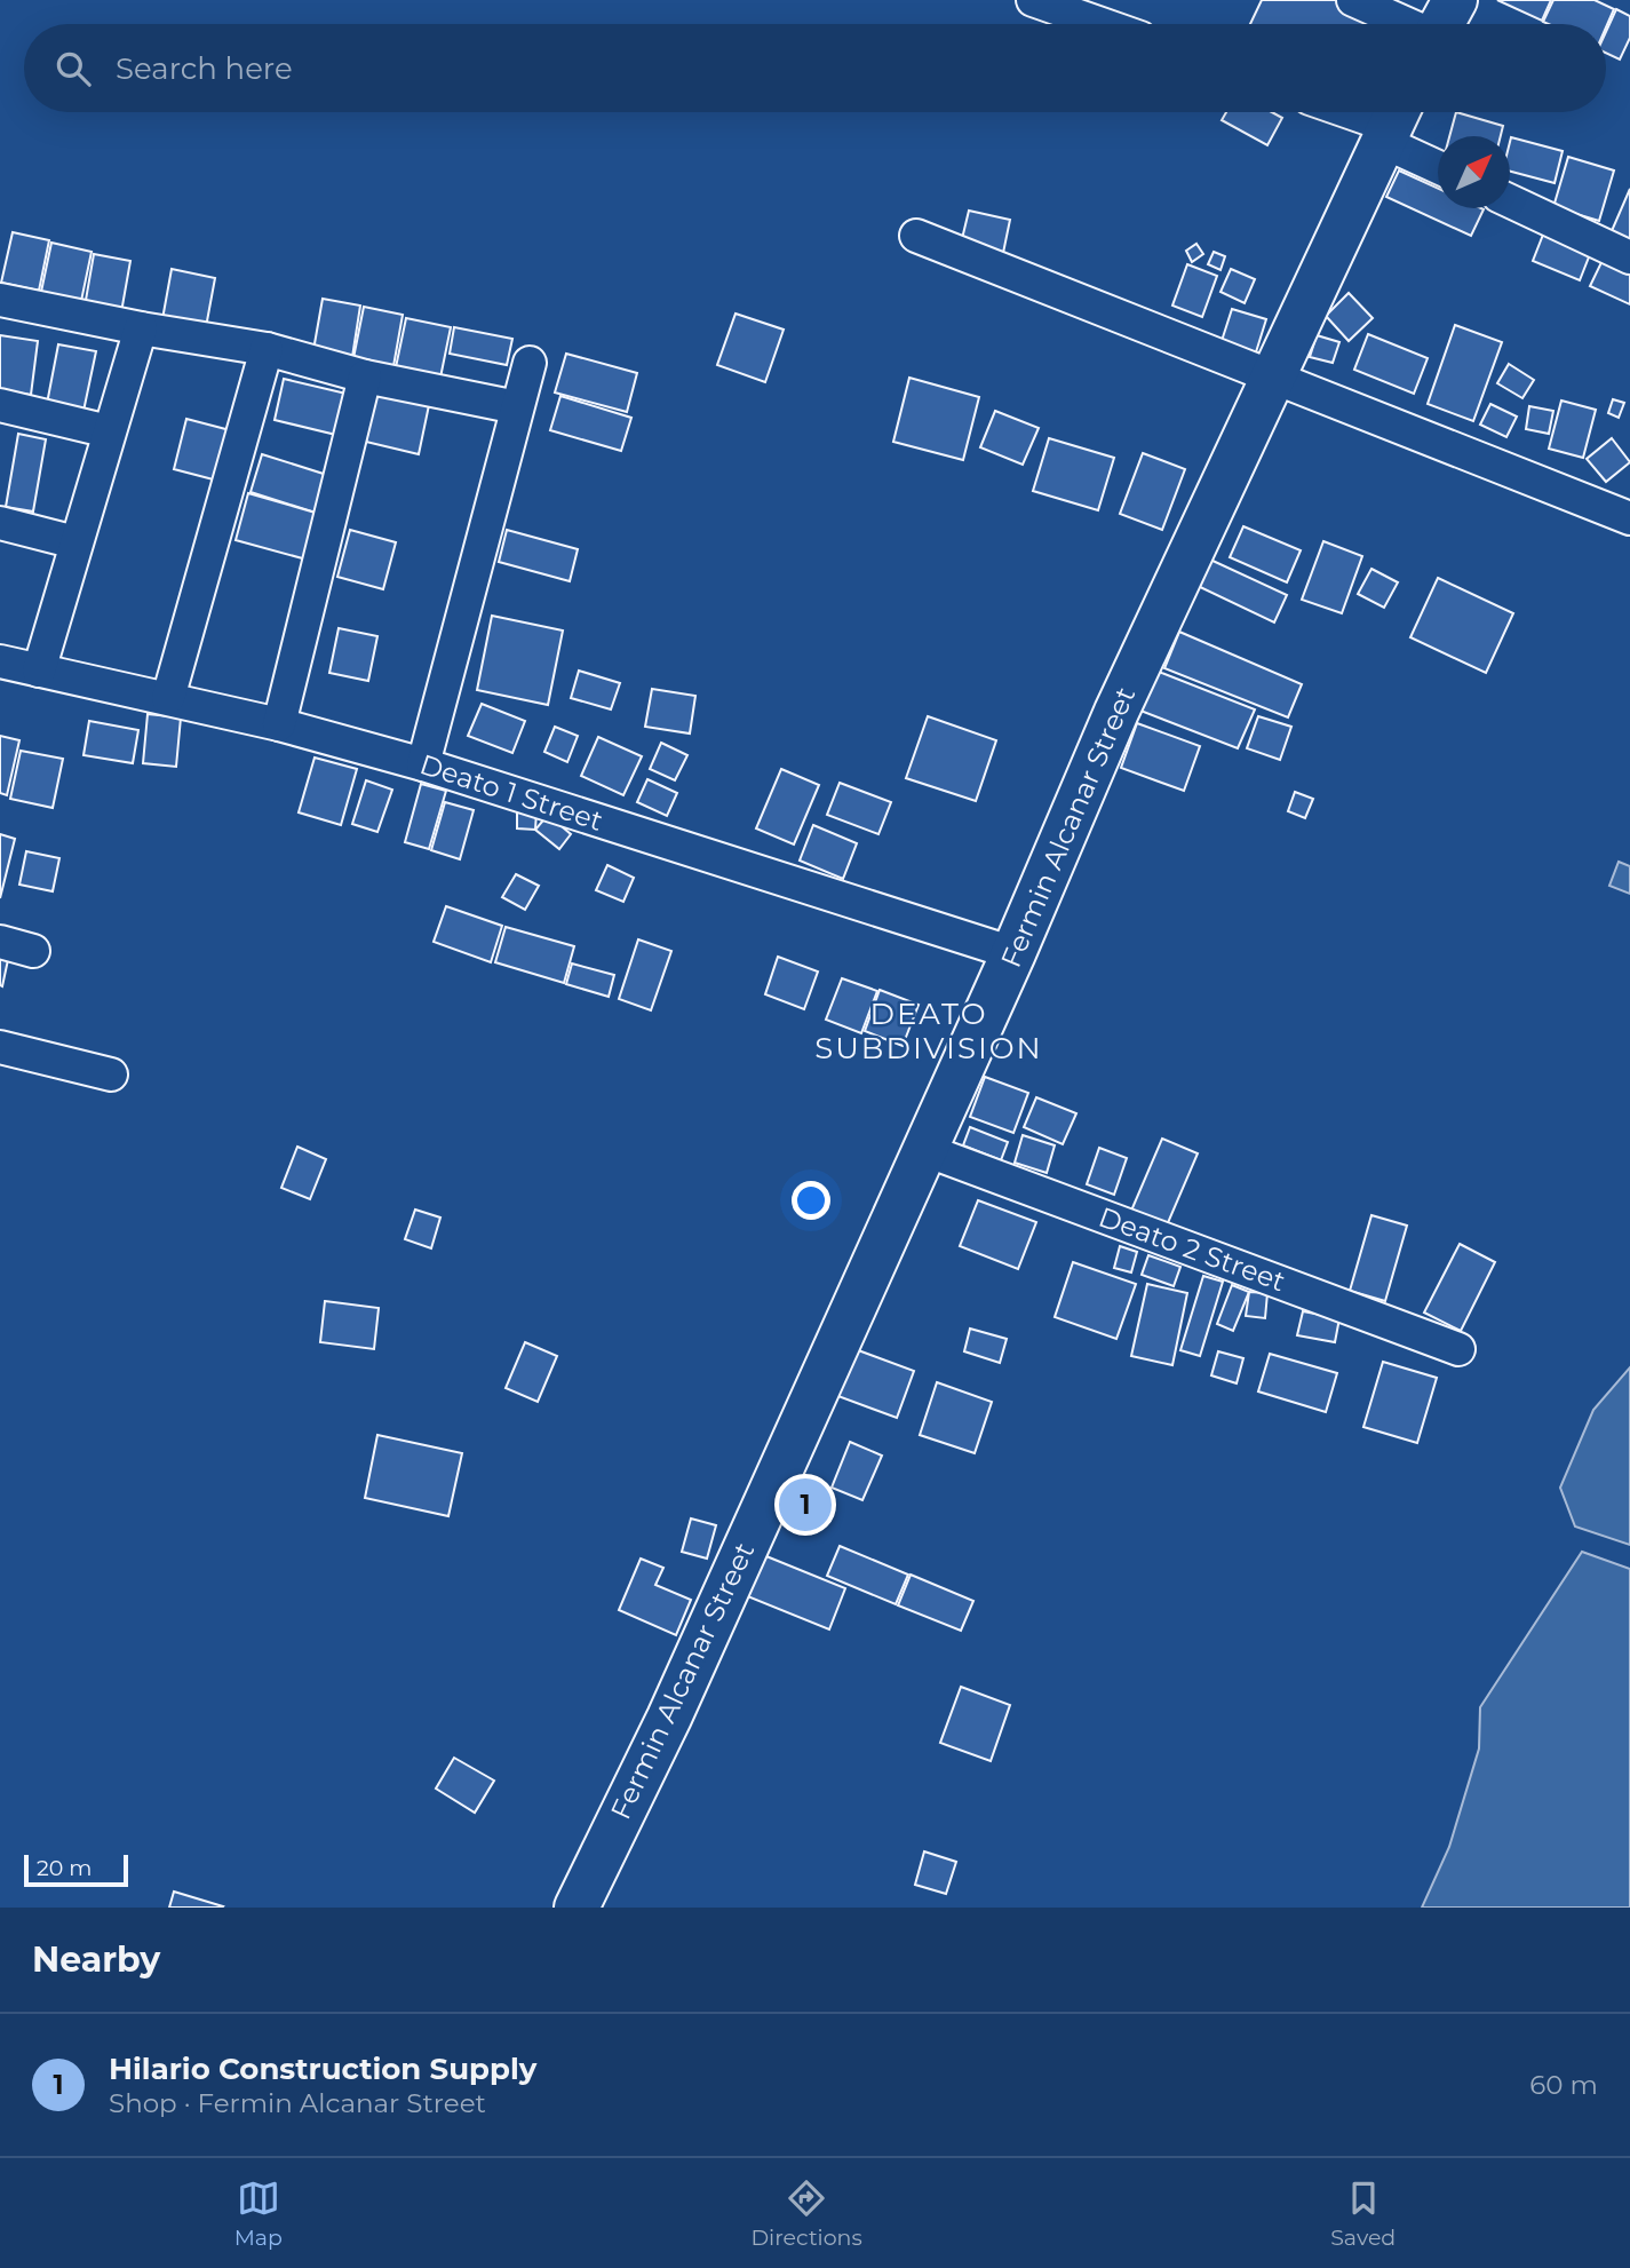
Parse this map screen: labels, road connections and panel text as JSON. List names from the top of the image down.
{
  "streets": {
    "main road": ["Fermin Alcanar Street"],
    "street": ["Deato 1 Street", "Deato 2 Street"]
  },
  "crossings": [
    ["Deato 1 Street", "Fermin Alcanar Street"],
    ["Fermin Alcanar Street", "Deato 2 Street"]
  ],
  "districts": ["DEATO SUBDIVISION"],
  "scale_bar": "20 m",
  "north": "top right",
  "page": {
    "search": "Search here",
    "pins": "1",
    "scale": "20 m",
    "heading": "Nearby",
    "list": [
      {
        "mark": "1",
        "name": "Hilario Construction Supply",
        "note": "Shop · Fermin Alcanar Street",
        "value": "60 m"
      }
    ],
    "nav": ["Map", "Directions", "Saved"]
  }
}
